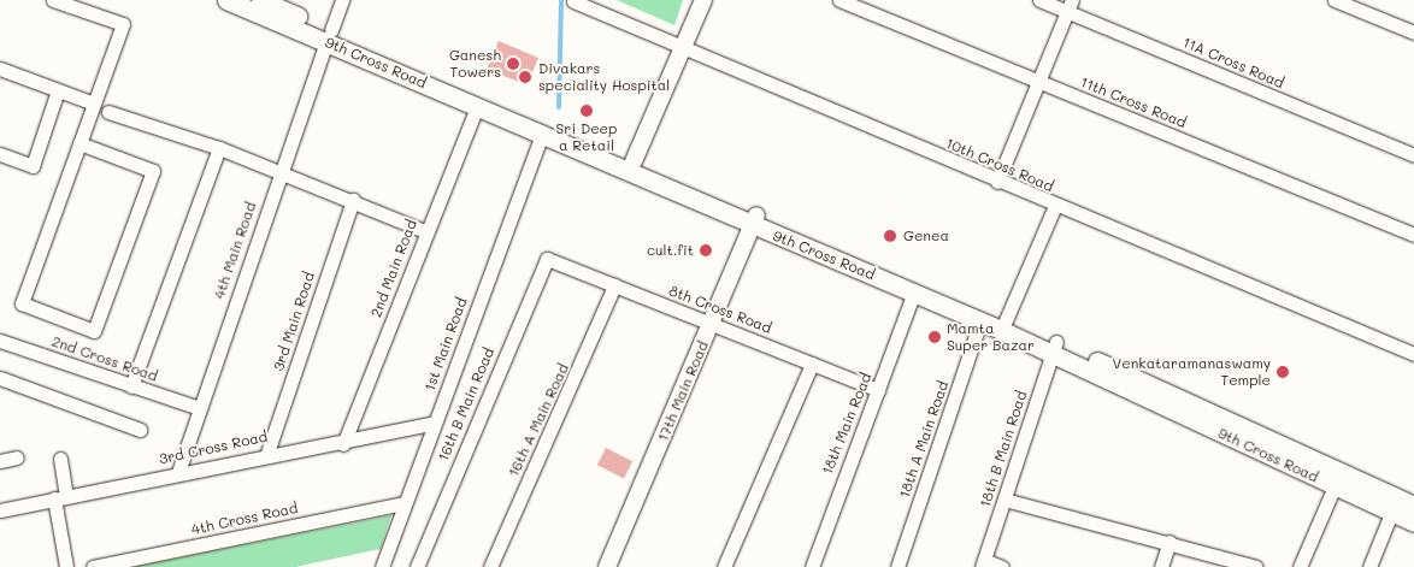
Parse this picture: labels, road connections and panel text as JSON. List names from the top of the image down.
{
  "streets": {
    "main road": ["9th Cross Road"],
    "street": [
      "11A Cross Road",
      "11th Cross Road",
      "10th Cross Road",
      "4th Main Road",
      "2nd Main Road",
      "8th Cross Road",
      "3rd Main Road",
      "1st Main Road",
      "2nd Cross Road",
      "17th Main Road",
      "16th B Main Road",
      "16th A Main Road",
      "18th Main Road",
      "18th A Main Road",
      "3rd Cross Road",
      "18th B Main Road",
      "4th Cross Road"
    ]
  },
  "crossings": [
    ["9th Cross Road", "4th Main Road"],
    ["9th Cross Road", "2nd Main Road"],
    ["9th Cross Road", "1st Main Road"],
    ["9th Cross Road", "17th Main Road"],
    ["9th Cross Road", "18th Main Road"],
    ["9th Cross Road", "18th A Main Road"],
    ["9th Cross Road", "18th B Main Road"],
    ["4th Main Road", "2nd Cross Road"],
    ["4th Main Road", "3rd Cross Road"],
    ["2nd Main Road", "3rd Cross Road"],
    ["8th Cross Road", "17th Main Road"],
    ["8th Cross Road", "16th B Main Road"],
    ["8th Cross Road", "16th A Main Road"],
    ["8th Cross Road", "18th Main Road"],
    ["3rd Main Road", "3rd Cross Road"],
    ["1st Main Road", "3rd Cross Road"],
    ["1st Main Road", "4th Cross Road"]
  ],
  "places": [
    "Ganesh Towers",
    "Divakars speciality Hospital",
    "Sri Deep a Retail",
    "Genea",
    "cult.fit",
    "Mamta Super Bazar",
    "Venkataramanaswamy Temple"
  ]
}
